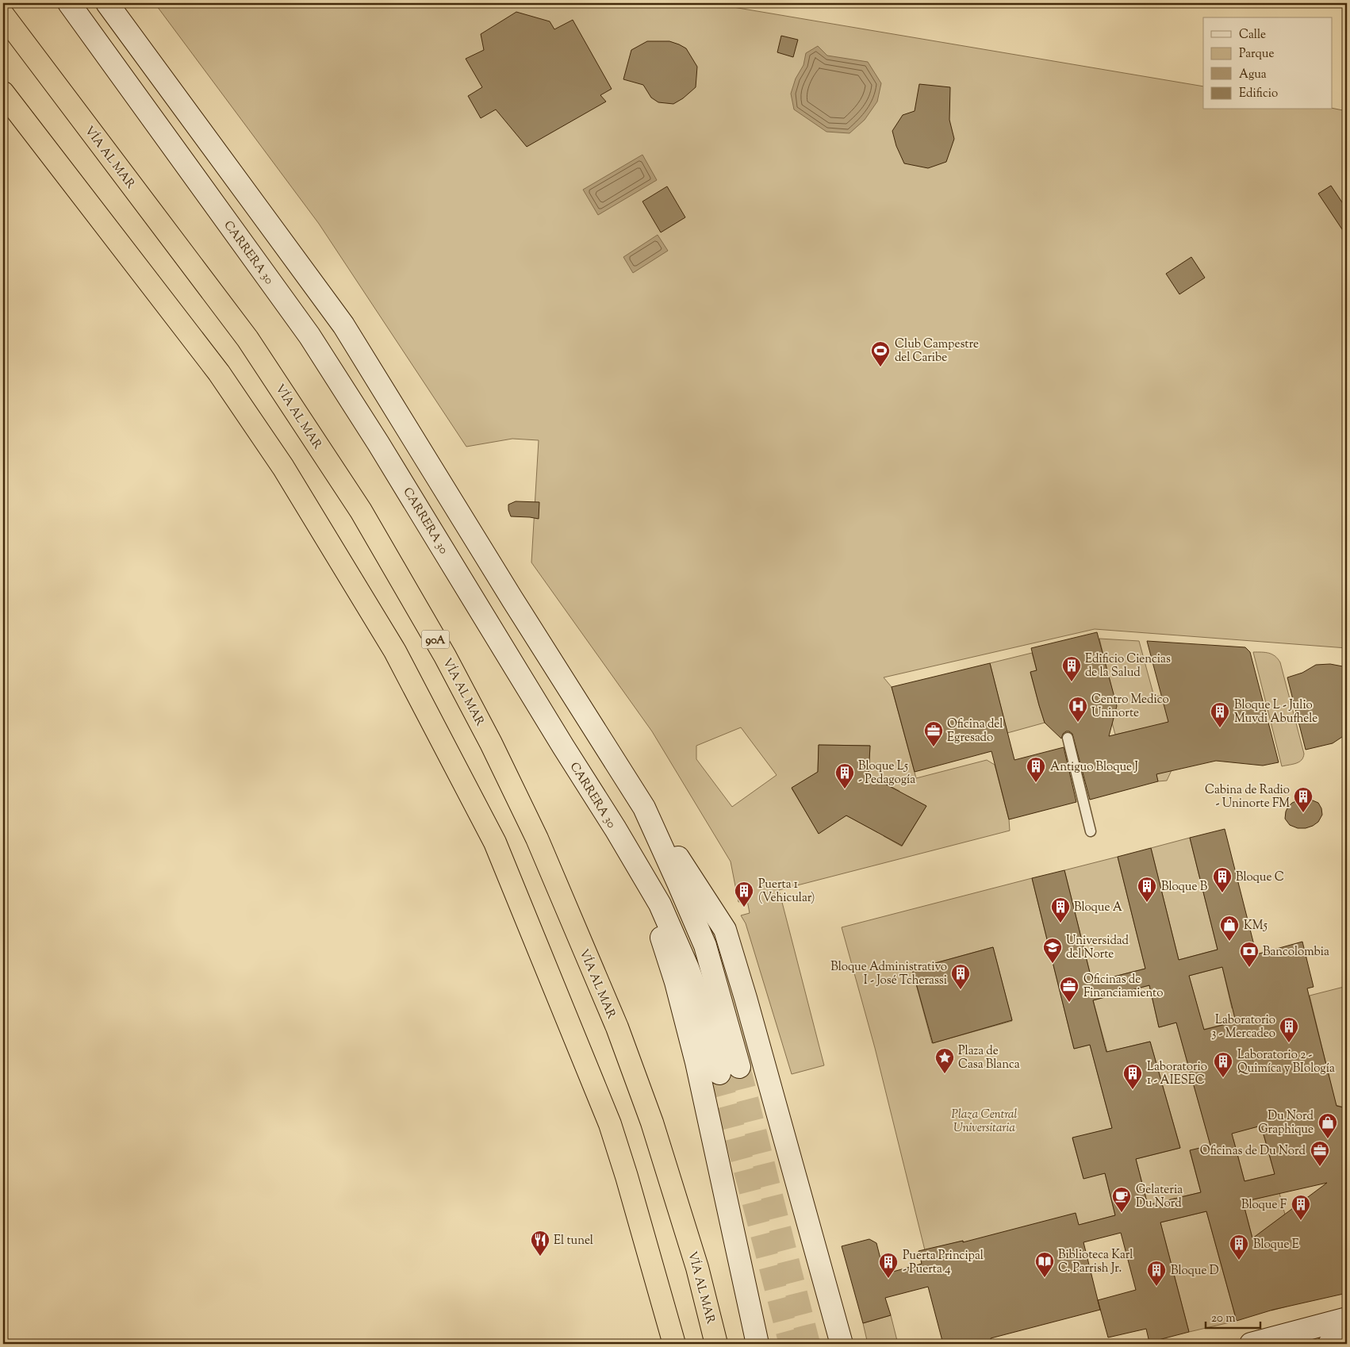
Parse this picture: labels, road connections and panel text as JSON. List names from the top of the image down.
{
  "streets": {
    "highway": ["VÍA AL MAR", "90A"],
    "main road": ["CARRERA 30"]
  },
  "parks": ["Plaza Central Universitaria"],
  "places": {
    "sports": ["Club Campestre del Caribe"],
    "building": [
      "Edificio Ciencias de la Salud",
      "Bloque L - Julio Muvdi Abufhele",
      "Antiguo Bloque J",
      "Bloque L5 - Pedagogía",
      "Cabina de Radio - Uninorte FM",
      "Bloque C",
      "Bloque B",
      "Puerta 1 (Vehicular)",
      "Bloque A",
      "Bloque Administrativo I - José Tcherassi",
      "Laboratorio 3 - Mercadeo",
      "Laboratorio 2 - Quimíca y BIología",
      "Laboratorio 1 - AIESEC",
      "Bloque F",
      "Bloque E",
      "Puerta Principal - Puerta 4",
      "Bloque D"
    ],
    "hospital": ["Centro Medico Uninorte"],
    "office": ["Oficina del Egresado", "Oficinas de Financiamiento", "Oficinas de Du Nord"],
    "shop": ["KM5", "Du Nord Graphique"],
    "school or university": ["Universidad del Norte"],
    "bank": ["Bancolombia"],
    "place": ["Plaza de Casa Blanca"],
    "cafe": ["Gelateria Du Nord"],
    "restaurant": ["El tunel"],
    "library": ["Biblioteca Karl C. Parrish Jr."]
  },
  "legend": [
    "Calle",
    "Parque",
    "Agua",
    "Edificio"
  ],
  "scale_bar": "20 m"
}
